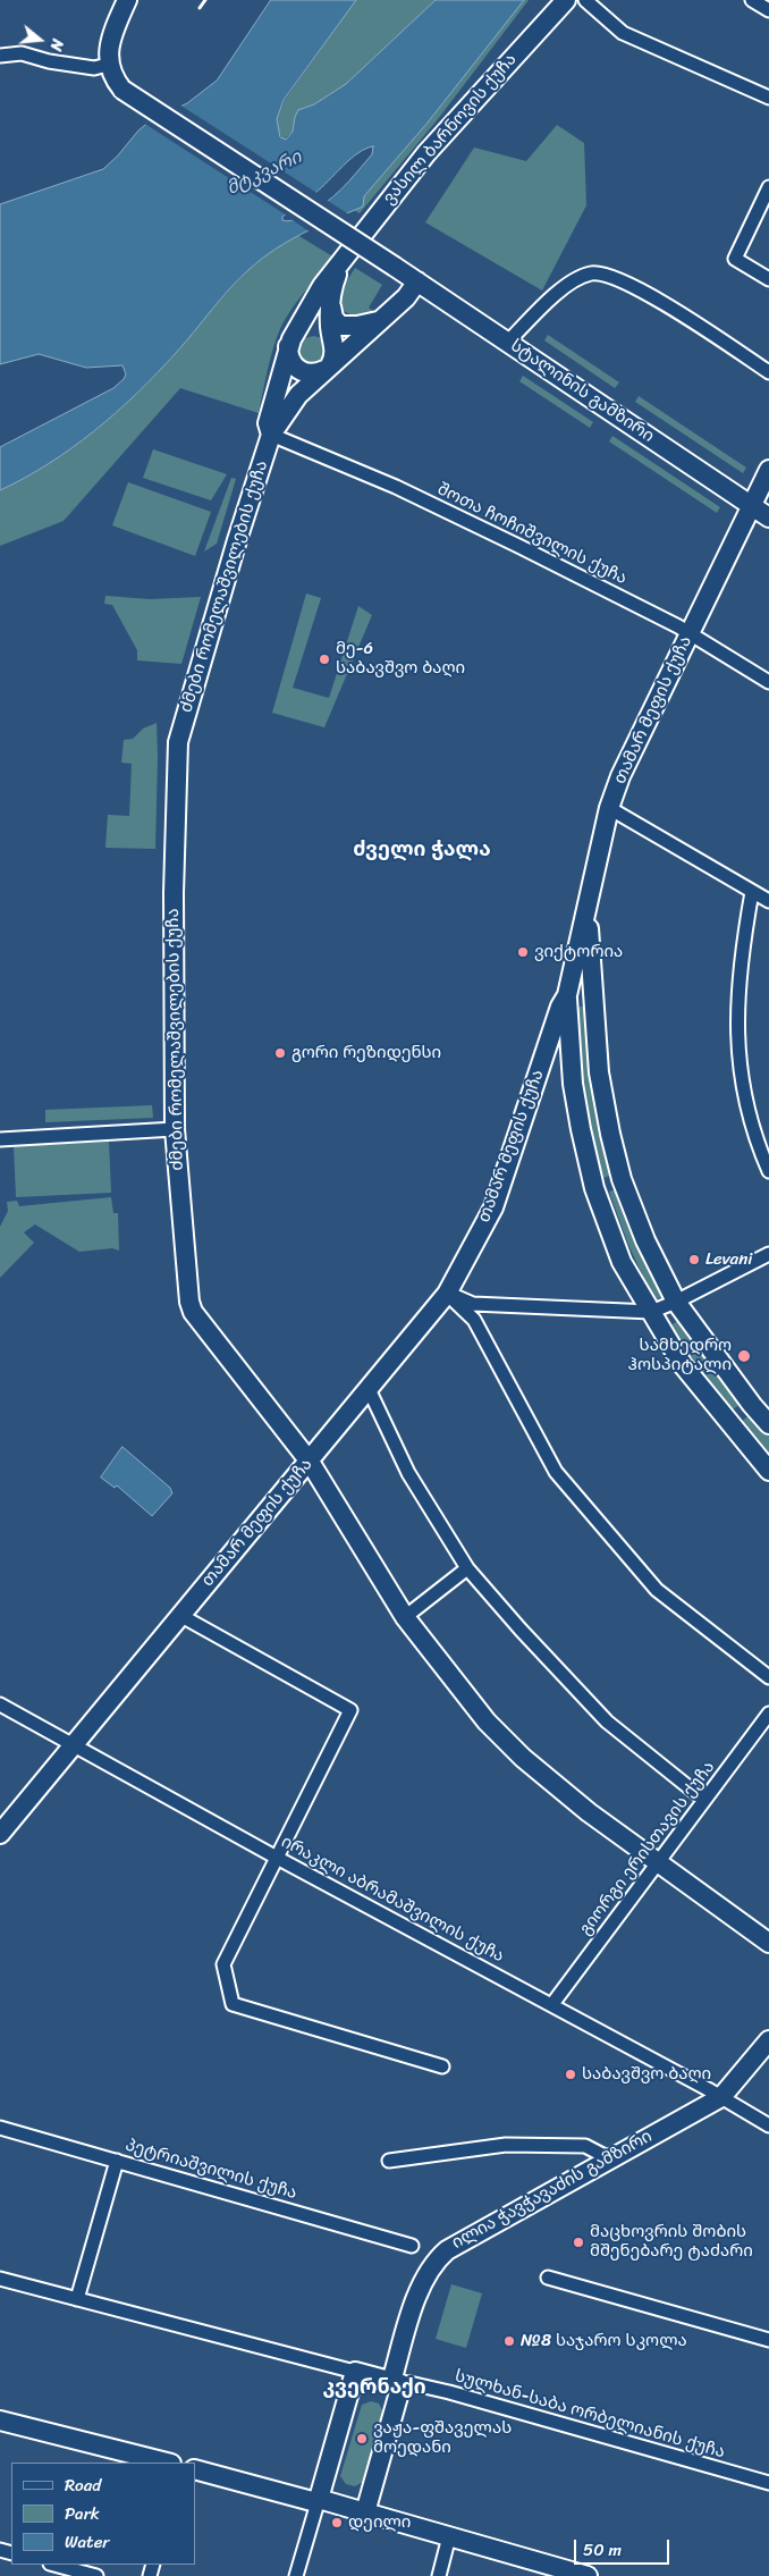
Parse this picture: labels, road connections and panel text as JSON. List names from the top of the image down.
{
  "streets": {
    "street": [
      "ვასილ ბარნოვის ქუჩა",
      "სტალინის გამზირი",
      "შოთა ჩოჩიშვილის ქუჩა",
      "ძმები რომელაშვილების ქუჩა",
      "თამარ მეფის ქუჩა",
      "გიორგი ერისთავის ქუჩა",
      "ირაკლი აბრამაშვილის ქუჩა",
      "პეტრიაშვილის ქუჩა",
      "ილია ჭავჭავაძის გამზირი",
      "სულხან-საბა ორბელიანის ქუჩა"
    ]
  },
  "crossings": [
    ["ვასილ ბარნოვის ქუჩა", "შოთა ჩოჩიშვილის ქუჩა"],
    ["ვასილ ბარნოვის ქუჩა", "ძმები რომელაშვილების ქუჩა"],
    ["სტალინის გამზირი", "ძმები რომელაშვილების ქუჩა"],
    ["სტალინის გამზირი", "თამარ მეფის ქუჩა"],
    ["შოთა ჩოჩიშვილის ქუჩა", "ძმები რომელაშვილების ქუჩა"],
    ["შოთა ჩოჩიშვილის ქუჩა", "თამარ მეფის ქუჩა"],
    ["ძმები რომელაშვილების ქუჩა", "თამარ მეფის ქუჩა"],
    ["ძმები რომელაშვილების ქუჩა", "გიორგი ერისთავის ქუჩა"],
    ["თამარ მეფის ქუჩა", "ირაკლი აბრამაშვილის ქუჩა"],
    ["გიორგი ერისთავის ქუჩა", "ირაკლი აბრამაშვილის ქუჩა"],
    ["ირაკლი აბრამაშვილის ქუჩა", "ილია ჭავჭავაძის გამზირი"],
    ["ილია ჭავჭავაძის გამზირი", "სულხან-საბა ორბელიანის ქუჩა"]
  ],
  "districts": ["ძველი ჭალა", "კვერნაქი"],
  "water": ["მტკვარი"],
  "places": [
    "მე-6 საბავშვო ბაღი",
    "ვიქტორია",
    "გორი რეზიდენსი",
    "Levani",
    "სამხედრო ჰოსპიტალი",
    "საბავშვო ბაღი",
    "მაცხოვრის შობის მშენებარე ტაძარი",
    "№8 საჯარო სკოლა",
    "ვაჟა-ფშაველას მოედანი",
    "დეილი"
  ],
  "legend": ["Road", "Park", "Water"],
  "scale_bar": "50 m",
  "north": "right"
}
